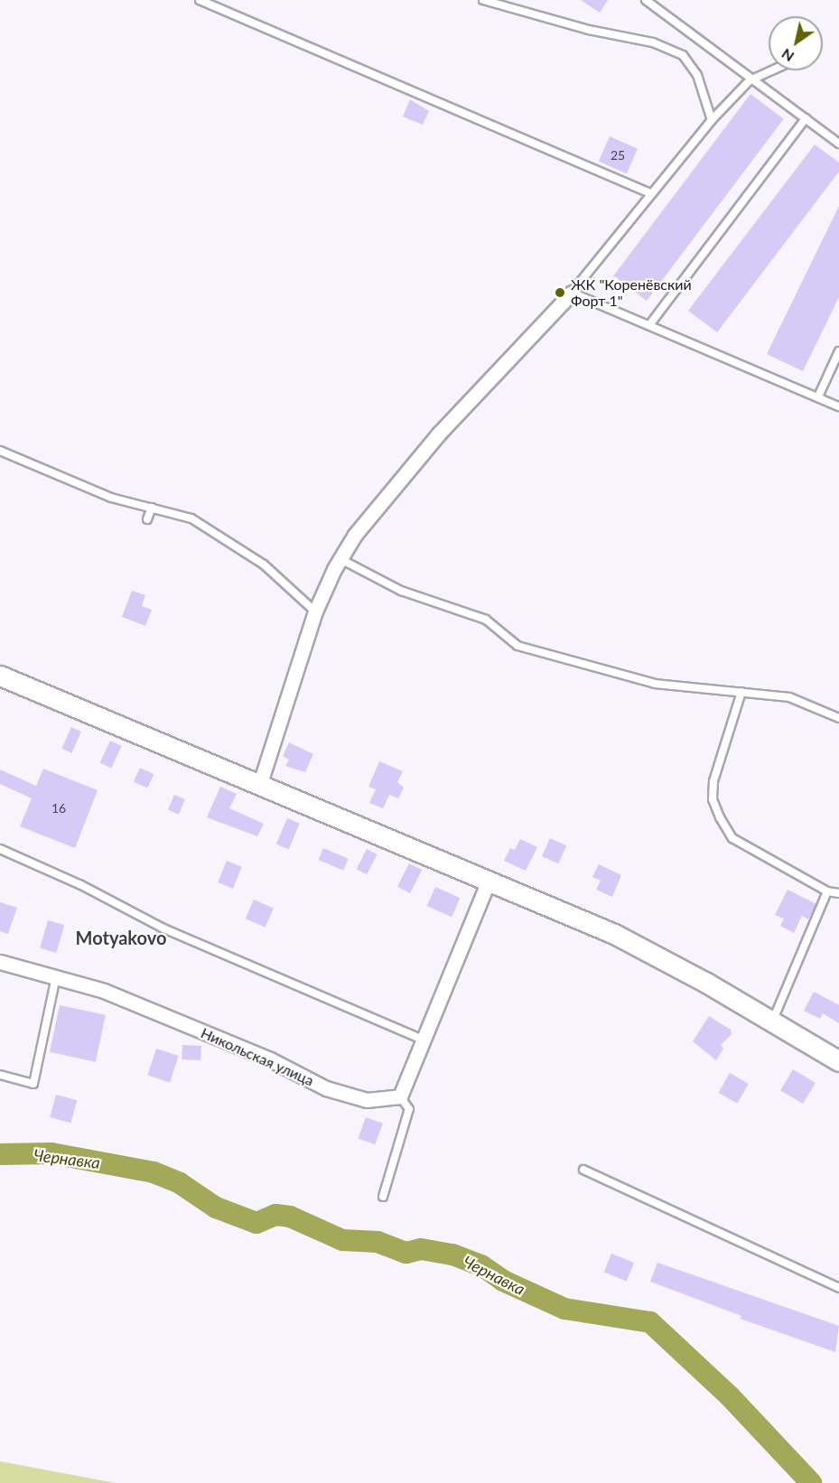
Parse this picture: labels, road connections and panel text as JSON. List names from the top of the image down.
{
  "streets": {
    "street": ["Никольская улица"]
  },
  "districts": ["Motyakovo"],
  "water": ["Чернавка"],
  "places": ["ЖК \"Коренёвский Форт 1\""],
  "house_numbers": ["25", "16"],
  "north": "bottom left"
}
